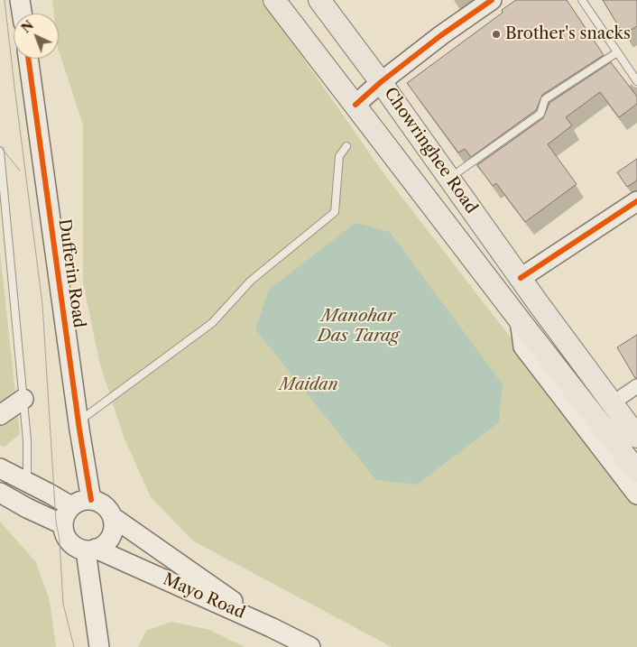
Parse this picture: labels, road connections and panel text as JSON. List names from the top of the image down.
{
  "streets": {
    "main road": ["Chowringhee Road", "Dufferin Road", "Mayo Road"]
  },
  "crossings": [
    ["Dufferin Road", "Mayo Road"]
  ],
  "water": ["Manohar Das Tarag"],
  "parks": ["Maidan"],
  "places": ["Brother's snacks"],
  "north": "top left"
}
